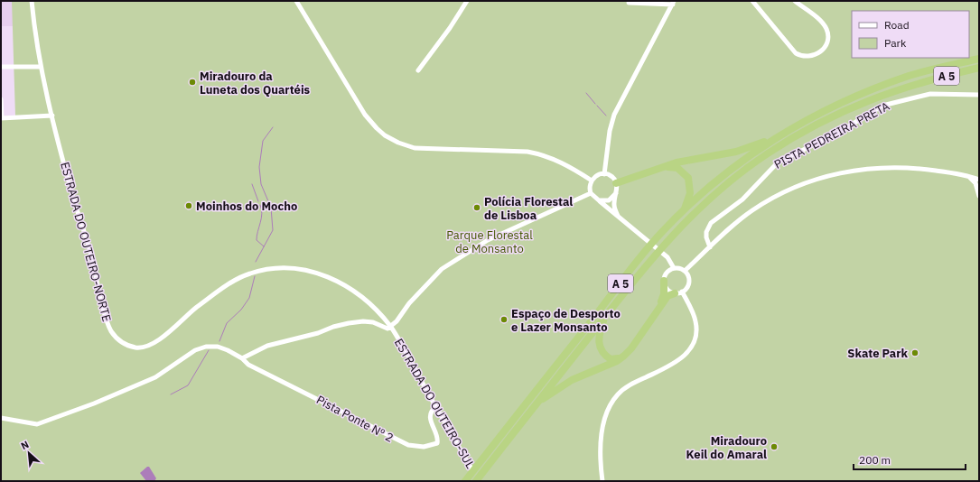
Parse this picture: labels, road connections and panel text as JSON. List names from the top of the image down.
{
  "streets": {
    "highway": ["A 5"],
    "street": [
      "PISTA PEDREIRA PRETA",
      "ESTRADA DO OUTEIRO-NORTE",
      "ESTRADA DO OUTEIRO-SUL",
      "Pista Ponte Nº 2"
    ]
  },
  "crossings": [
    ["A 5", "ESTRADA DO OUTEIRO-SUL"],
    ["ESTRADA DO OUTEIRO-NORTE", "ESTRADA DO OUTEIRO-SUL"],
    ["ESTRADA DO OUTEIRO-SUL", "Pista Ponte Nº 2"]
  ],
  "parks": ["Parque Florestal de Monsanto"],
  "places": [
    "Miradouro da Luneta dos Quartéis",
    "Moinhos do Mocho",
    "Polícia Florestal de Lisboa",
    "Espaço de Desporto e Lazer Monsanto",
    "Skate Park",
    "Miradouro Keil do Amaral"
  ],
  "legend": ["Road", "Park"],
  "scale_bar": "200 m",
  "north": "top left"
}
